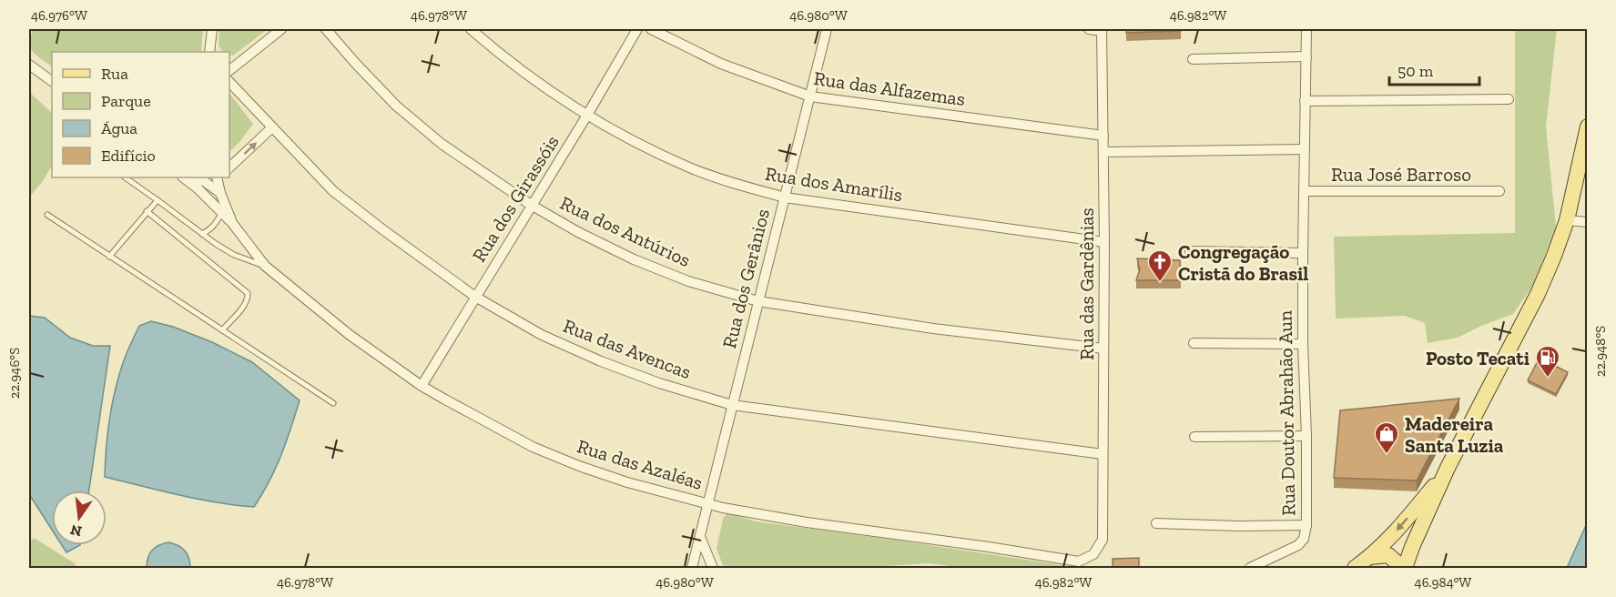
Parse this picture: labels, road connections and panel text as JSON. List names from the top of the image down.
{
  "streets": {
    "street": [
      "Rua das Alfazemas",
      "Rua José Barroso",
      "Rua dos Amarílis",
      "Rua dos Girassóis",
      "Rua dos Antúrios",
      "Rua dos Gerânios",
      "Rua das Gardênias",
      "Rua das Avencas",
      "Rua Doutor Abrahão Aun",
      "Rua das Azaléas"
    ]
  },
  "crossings": [
    ["Rua das Alfazemas", "Rua dos Gerânios"],
    ["Rua das Alfazemas", "Rua das Gardênias"],
    ["Rua José Barroso", "Rua Doutor Abrahão Aun"],
    ["Rua dos Amarílis", "Rua dos Girassóis"],
    ["Rua dos Amarílis", "Rua dos Gerânios"],
    ["Rua dos Amarílis", "Rua das Gardênias"],
    ["Rua dos Girassóis", "Rua dos Antúrios"],
    ["Rua dos Girassóis", "Rua das Avencas"],
    ["Rua dos Girassóis", "Rua das Azaléas"],
    ["Rua dos Antúrios", "Rua dos Gerânios"],
    ["Rua dos Antúrios", "Rua das Gardênias"],
    ["Rua dos Gerânios", "Rua das Avencas"],
    ["Rua dos Gerânios", "Rua das Azaléas"],
    ["Rua das Gardênias", "Rua das Avencas"],
    ["Rua das Gardênias", "Rua das Azaléas"]
  ],
  "places": {
    "church": ["Congregação Cristã do Brasil"],
    "fuel station": ["Posto Tecati"],
    "shop": ["Madereira Santa Luzia"]
  },
  "legend": [
    "Rua",
    "Parque",
    "Água",
    "Edifício"
  ],
  "scale_bar": "50 m",
  "north": "bottom",
  "coordinates": [
    "46.976°W",
    "46.978°W",
    "46.980°W",
    "46.982°W",
    "22.948°S",
    "22.946°S",
    "46.984°W"
  ]
}
